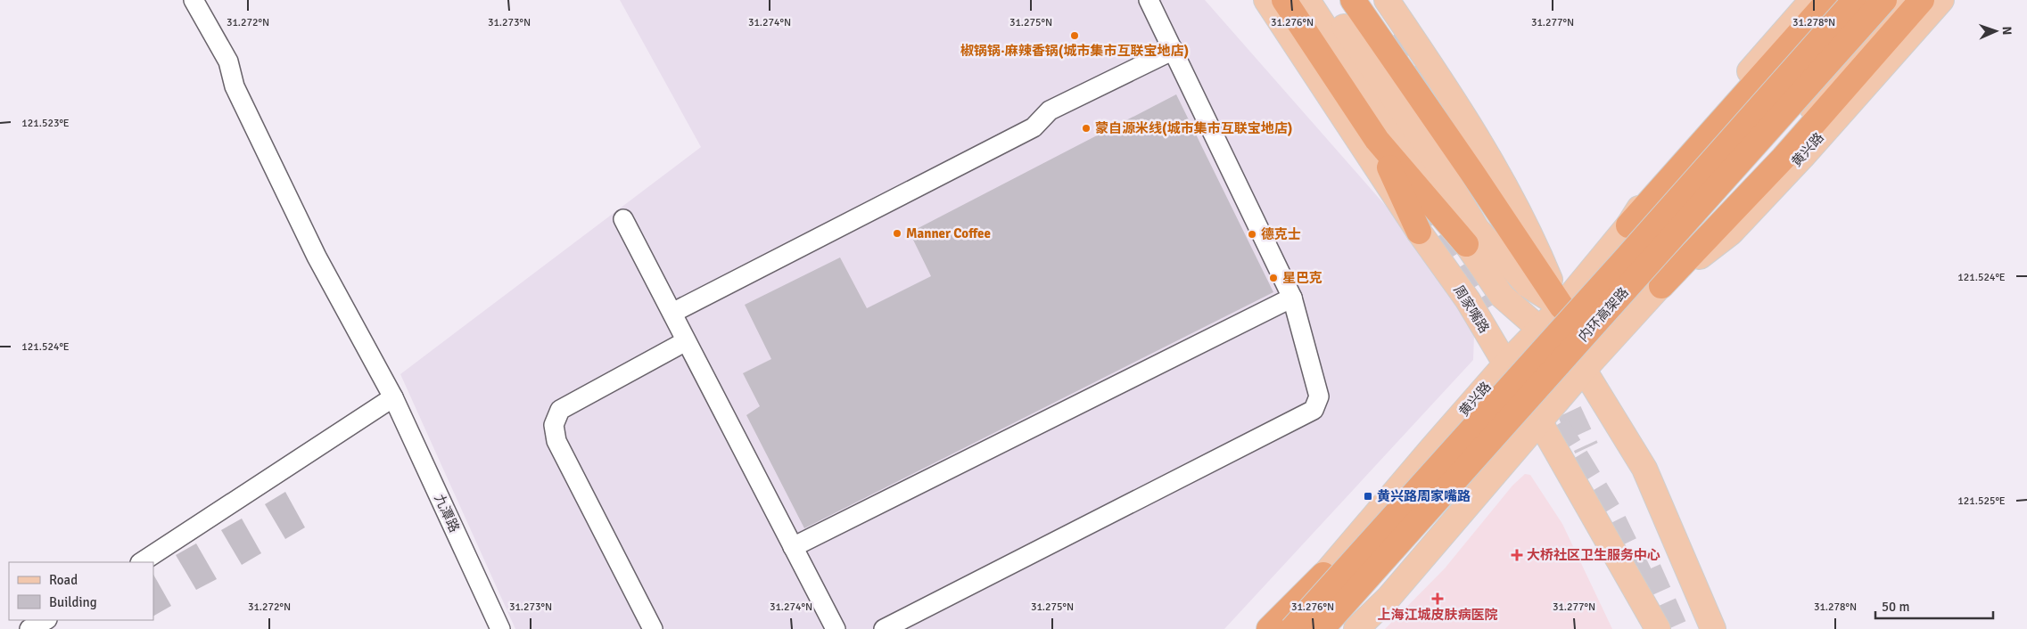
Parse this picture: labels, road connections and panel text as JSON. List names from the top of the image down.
{
  "streets": {
    "highway": ["内环高架路"],
    "main road": ["黄兴路", "周家嘴路"],
    "street": ["九潭路"]
  },
  "crossings": [
    ["黄兴路", "周家嘴路"]
  ],
  "places": {
    "other": [
      "椒锅锅·麻辣香锅(城市集市互联宝地店)",
      "蒙自源米线(城市集市互联宝地店)",
      "Manner Coffee",
      "德克士",
      "星巴克"
    ],
    "transit": ["黄兴路周家嘴路"],
    "health": ["大桥社区卫生服务中心", "上海江城皮肤病医院"]
  },
  "legend": ["Road", "Building"],
  "scale_bar": "50 m",
  "north": "right",
  "coordinates": [
    "31.272°N",
    "31.273°N",
    "31.274°N",
    "31.275°N",
    "31.276°N",
    "31.277°N",
    "31.278°N",
    "121.523°E",
    "121.524°E",
    "121.525°E"
  ]
}
